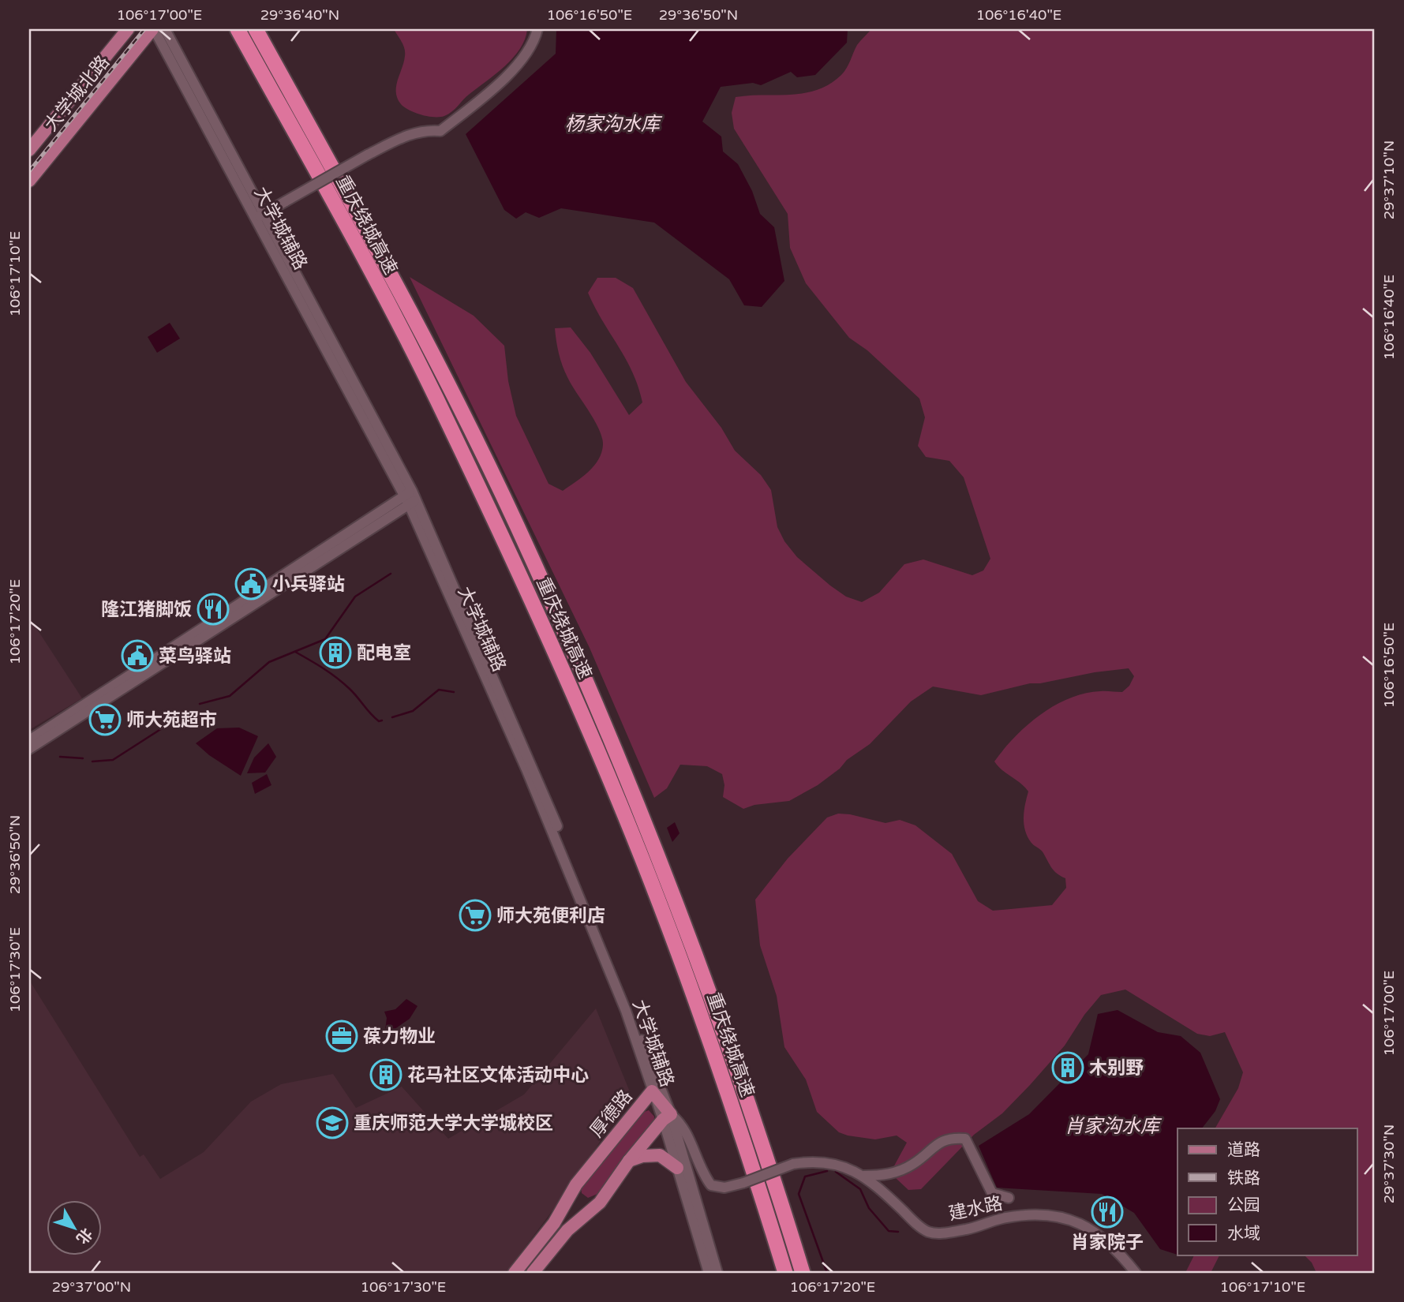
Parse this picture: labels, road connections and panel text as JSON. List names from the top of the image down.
{
  "streets": {
    "highway": ["重庆绕城高速"],
    "main road": ["大学城北路", "厚德路"],
    "street": ["大学城辅路", "建水路"]
  },
  "crossings": [
    ["大学城北路", "大学城辅路"],
    ["大学城辅路", "厚德路"],
    ["大学城辅路", "建水路"],
    ["厚德路", "建水路"]
  ],
  "water": ["杨家沟水库", "肖家沟水库"],
  "places": {
    "public building": ["小兵驿站", "菜鸟驿站"],
    "restaurant": ["隆江猪脚饭", "肖家院子"],
    "building": ["配电室", "木别野", "花马社区文体活动中心"],
    "supermarket": ["师大苑超市", "师大苑便利店"],
    "office": ["葆力物业"],
    "school or university": ["重庆师范大学大学城校区"]
  },
  "legend": [
    "道路",
    "铁路",
    "公园",
    "水域"
  ],
  "north": "bottom right",
  "coordinates": [
    "106°17'00\"E",
    "29°36'40\"N",
    "106°16'50\"E",
    "29°36'50\"N",
    "106°16'40\"E",
    "29°37'10\"N",
    "106°17'10\"E",
    "106°17'20\"E",
    "106°17'30\"E",
    "29°37'30\"N",
    "29°37'00\"N"
  ]
}
